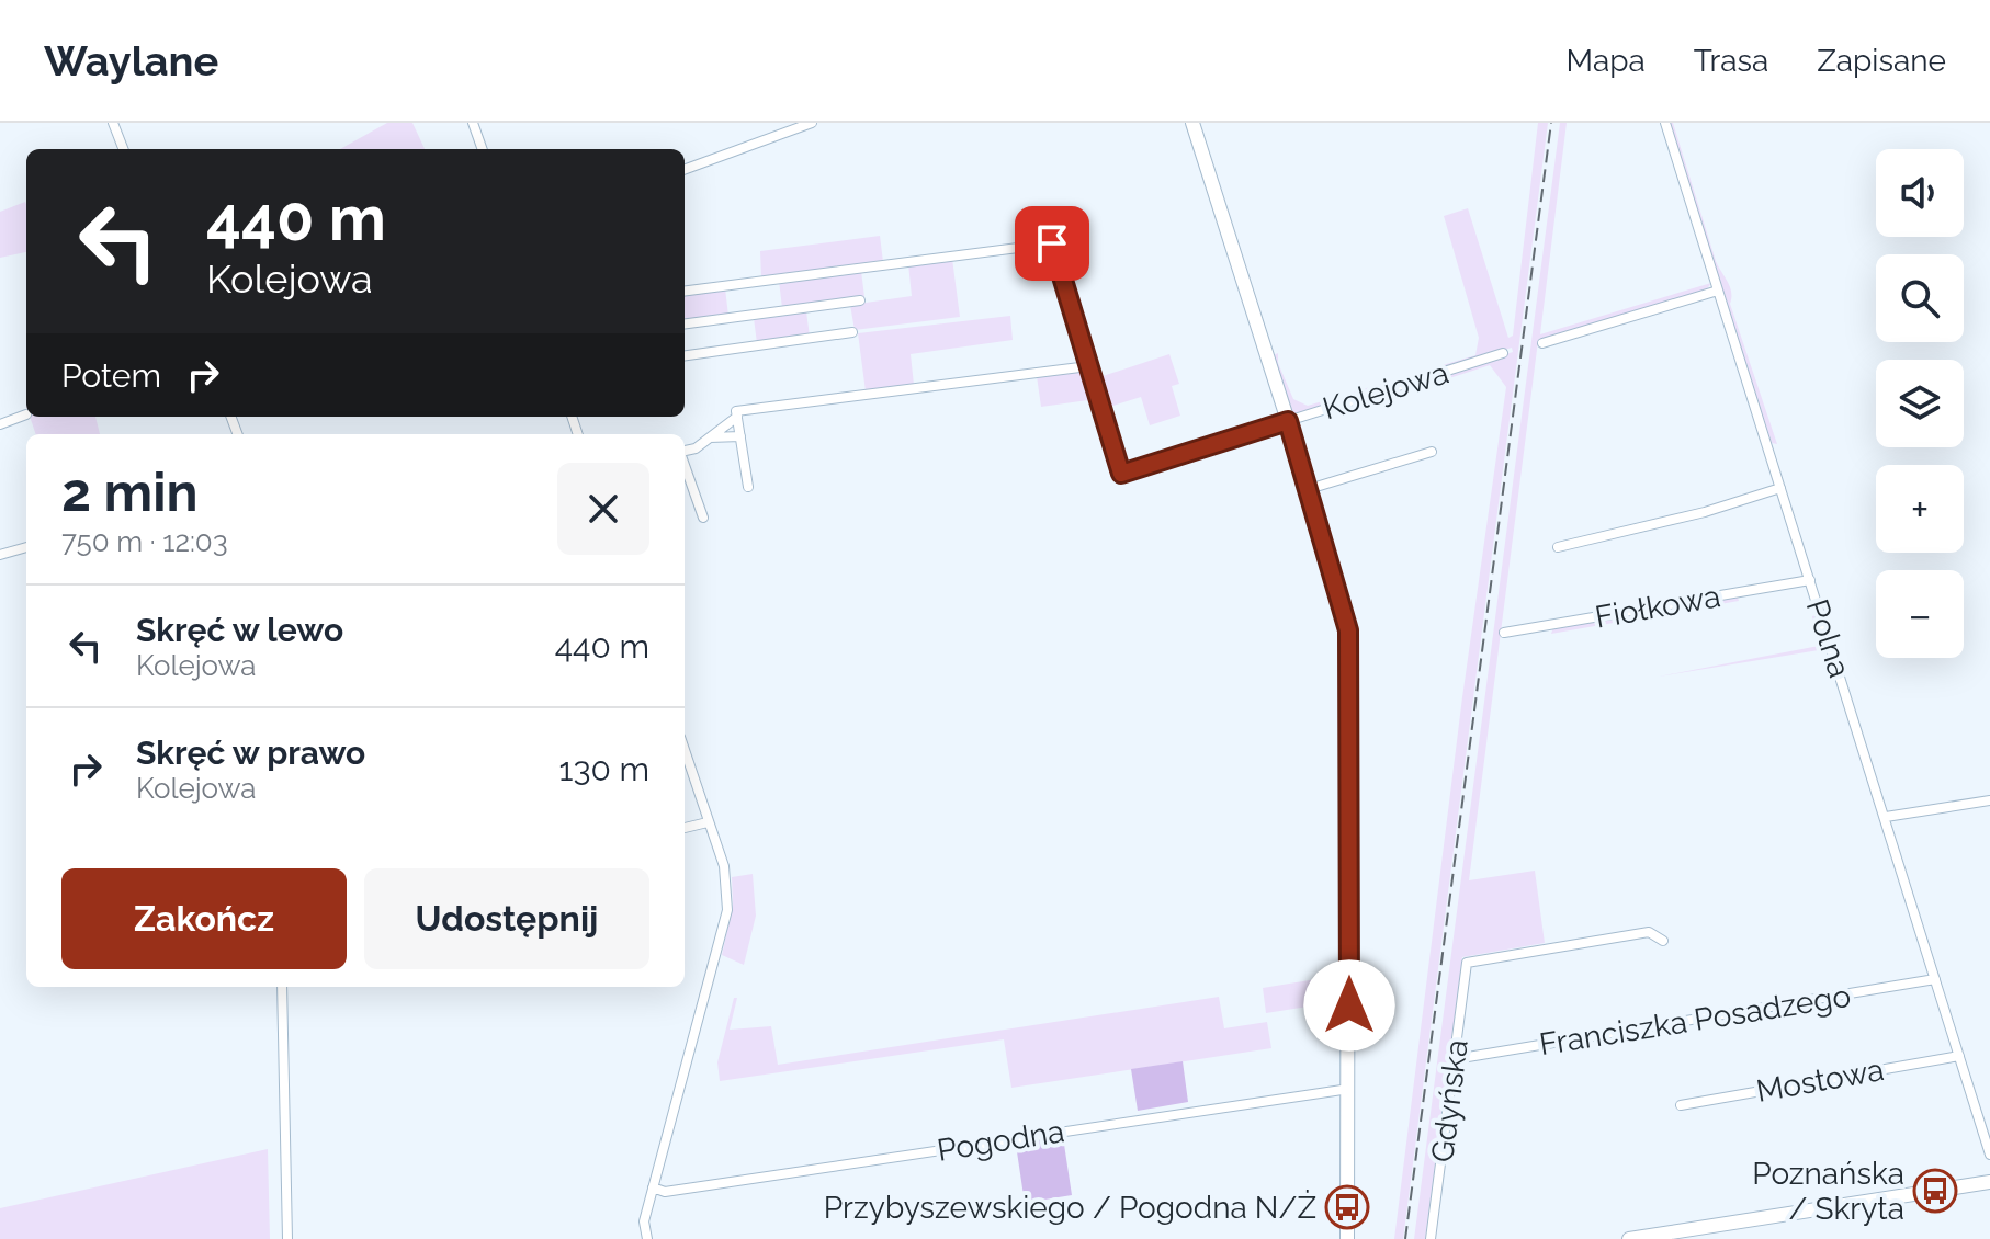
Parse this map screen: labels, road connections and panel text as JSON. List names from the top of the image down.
{
  "streets": {
    "street": [
      "Kolejowa",
      "Fiołkowa",
      "Polna",
      "Franciszka Posadzego",
      "Mostowa",
      "Gdyńska",
      "Pogodna"
    ]
  },
  "crossings": [
    ["Fiołkowa", "Polna"],
    ["Polna", "Franciszka Posadzego"],
    ["Polna", "Mostowa"],
    ["Franciszka Posadzego", "Gdyńska"]
  ],
  "places": {
    "bus stop": ["Poznańska / Skryta", "Przybyszewskiego / Pogodna N/Ż"]
  },
  "page": {
    "header": "Waylane",
    "nav": ["Mapa", "Trasa", "Zapisane"],
    "map_buttons": ["+", "−"],
    "turn": ["440 m", "Kolejowa"],
    "then": "Potem",
    "heading": ["2 min", "750 m · 12:03"],
    "list": [
      {
        "name": "Skręć w lewo",
        "note": "Kolejowa",
        "value": "440 m"
      },
      {
        "name": "Skręć w prawo",
        "note": "Kolejowa",
        "value": "130 m"
      }
    ],
    "buttons": ["Zakończ", "Udostępnij"]
  }
}
